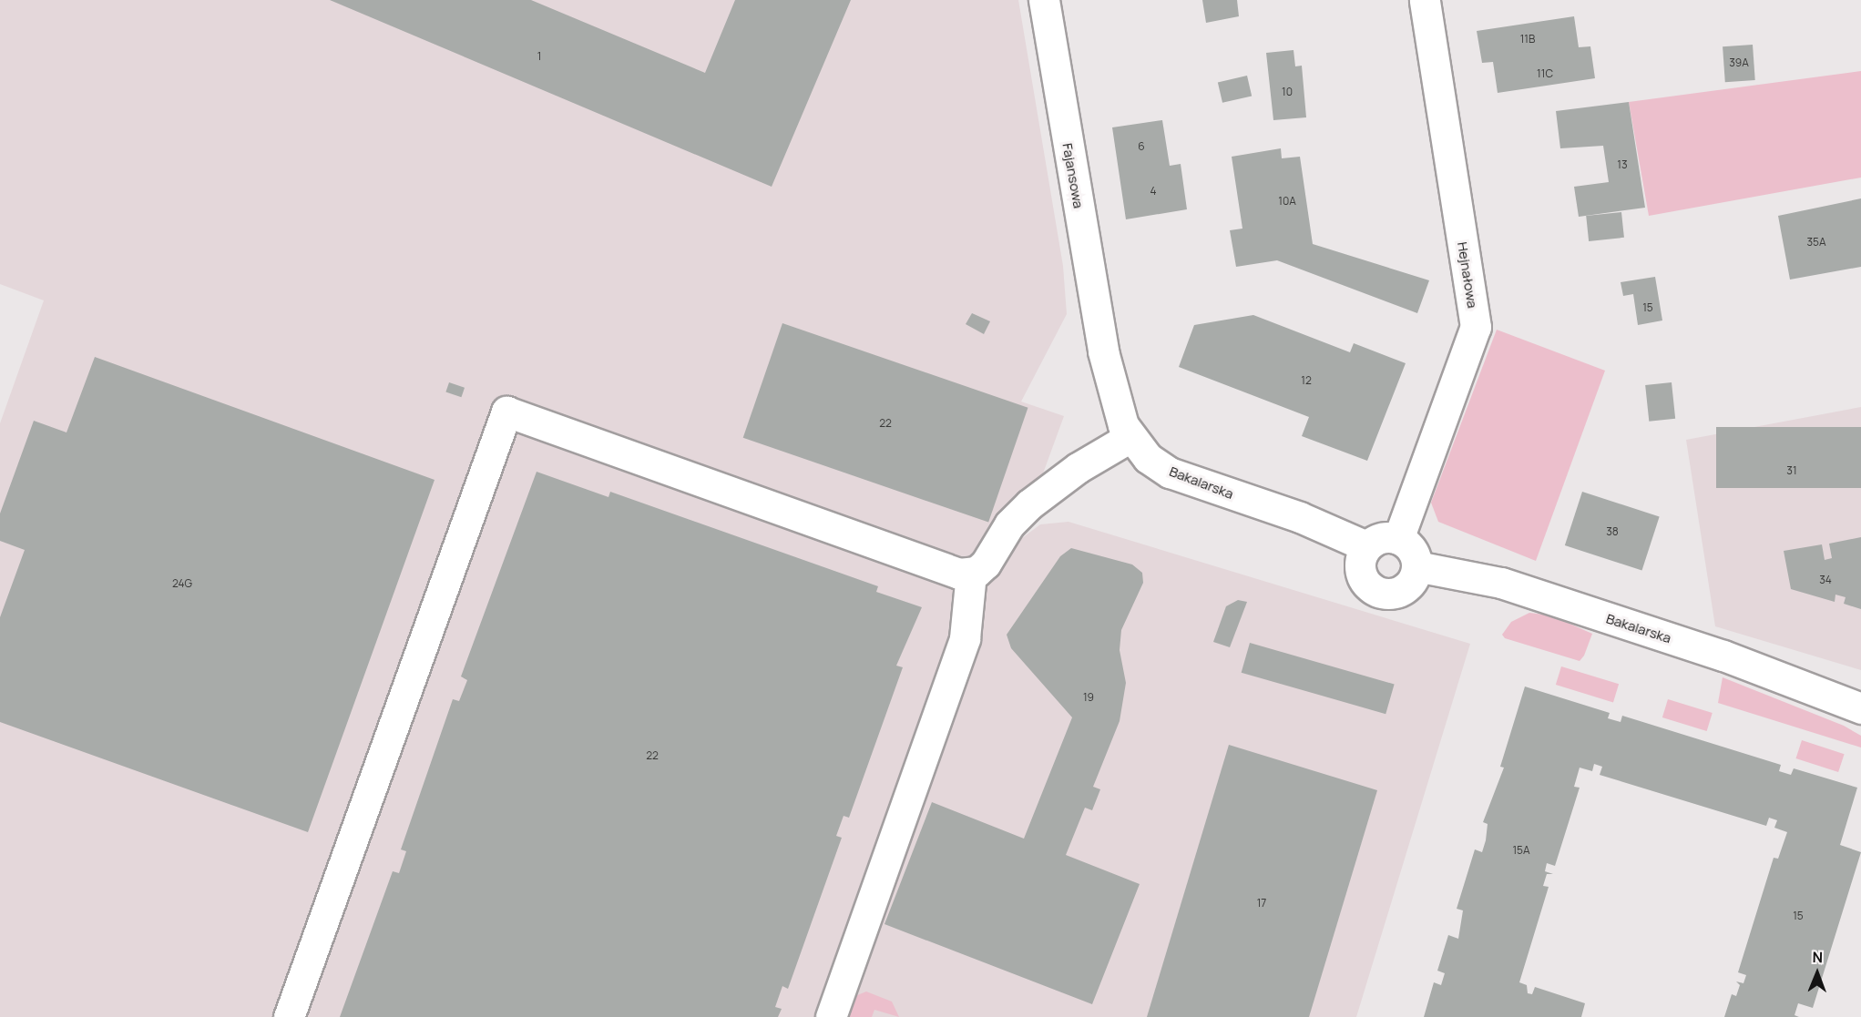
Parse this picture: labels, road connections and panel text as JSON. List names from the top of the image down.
{
  "streets": {
    "street": ["Fajansowa", "Hejnałowa", "Bakalarska"]
  },
  "crossings": [
    ["Fajansowa", "Bakalarska"],
    ["Hejnałowa", "Bakalarska"]
  ],
  "house_numbers": [
    "11B",
    "1",
    "39A",
    "11C",
    "10",
    "6",
    "13",
    "4",
    "10A",
    "35A",
    "15",
    "12",
    "22",
    "31",
    "38",
    "34",
    "24G",
    "19",
    "22",
    "15A",
    "17",
    "15"
  ],
  "north": "top"
}
